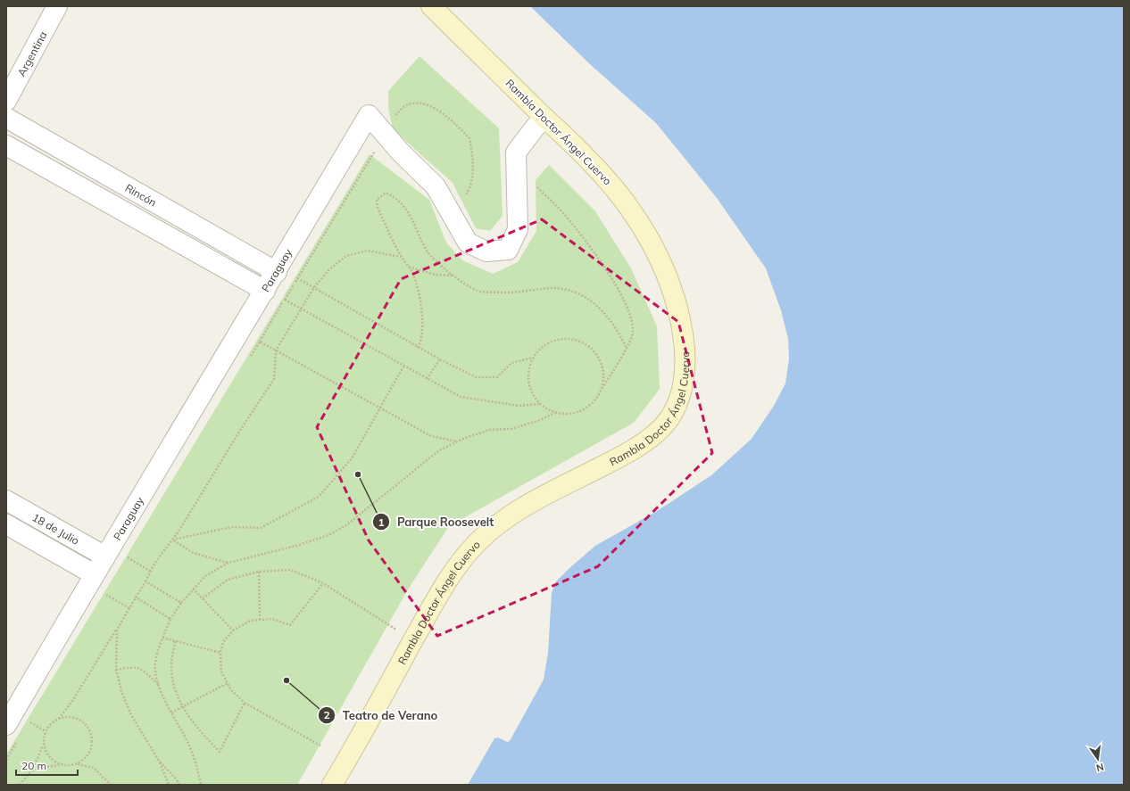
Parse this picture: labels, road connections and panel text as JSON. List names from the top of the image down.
{
  "streets": {
    "street": [
      "Argentina",
      "Rambla Doctor Ángel Cuervo",
      "Rincón",
      "Paraguay",
      "18 de Julio"
    ]
  },
  "crossings": [
    ["Rambla Doctor Ángel Cuervo", "Paraguay"],
    ["Rincón", "Paraguay"],
    ["Paraguay", "18 de Julio"]
  ],
  "places": ["Parque Roosevelt", "Teatro de Verano"],
  "scale_bar": "20 m",
  "north": "bottom"
}
